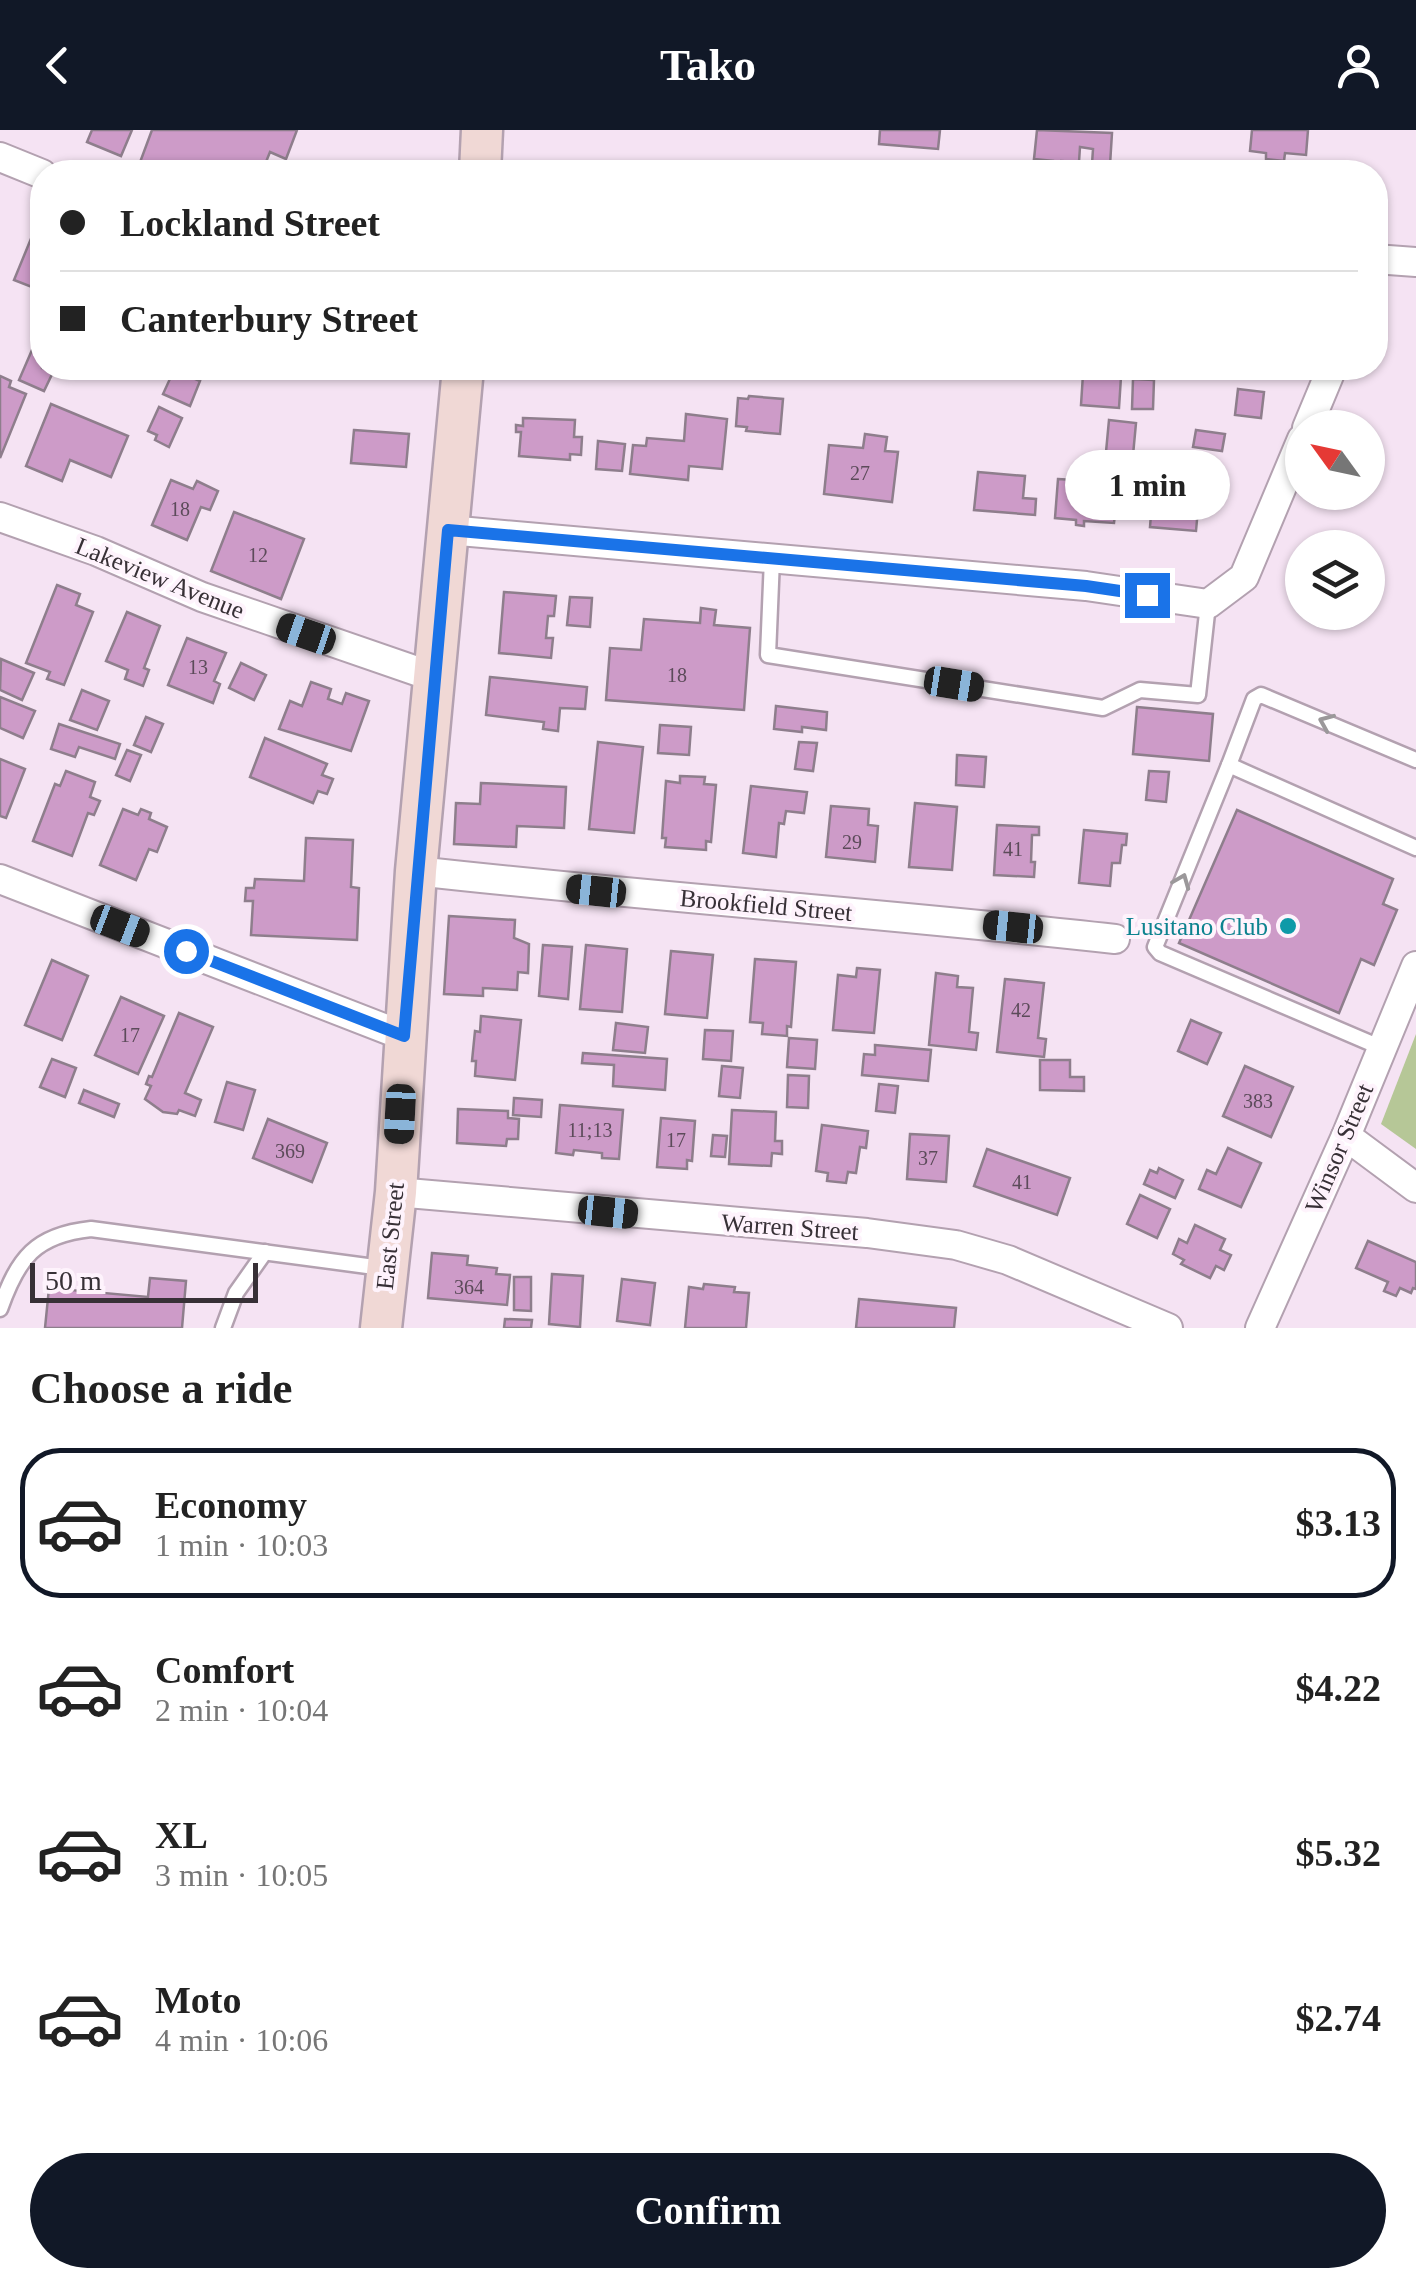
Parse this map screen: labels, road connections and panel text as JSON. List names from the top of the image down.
{
  "streets": {
    "main road": ["East Street"],
    "street": [
      "Lakeview Avenue",
      "Brookfield Street",
      "Winsor Street",
      "Warren Street"
    ]
  },
  "crossings": [
    ["Lakeview Avenue", "East Street"],
    ["Brookfield Street", "East Street"],
    ["Warren Street", "East Street"]
  ],
  "places": ["Lusitano Club"],
  "house_numbers": [
    "27",
    "18",
    "12",
    "13",
    "18",
    "29",
    "41",
    "42",
    "17",
    "383",
    "11;13",
    "17",
    "369",
    "37",
    "41",
    "364"
  ],
  "scale_bar": "50 m",
  "north": "top left",
  "page": {
    "header": "Tako",
    "banner": ["Lockland Street", "Canterbury Street"],
    "bubble": "1 min",
    "scale": "50 m",
    "heading": "Choose a ride",
    "list": [
      {
        "name": "Economy",
        "note": "1 min · 10:03",
        "value": "$3.13"
      },
      {
        "name": "Comfort",
        "note": "2 min · 10:04",
        "value": "$4.22"
      },
      {
        "name": "XL",
        "note": "3 min · 10:05",
        "value": "$5.32"
      },
      {
        "name": "Moto",
        "note": "4 min · 10:06",
        "value": "$2.74"
      }
    ],
    "buttons": "Confirm"
  }
}
